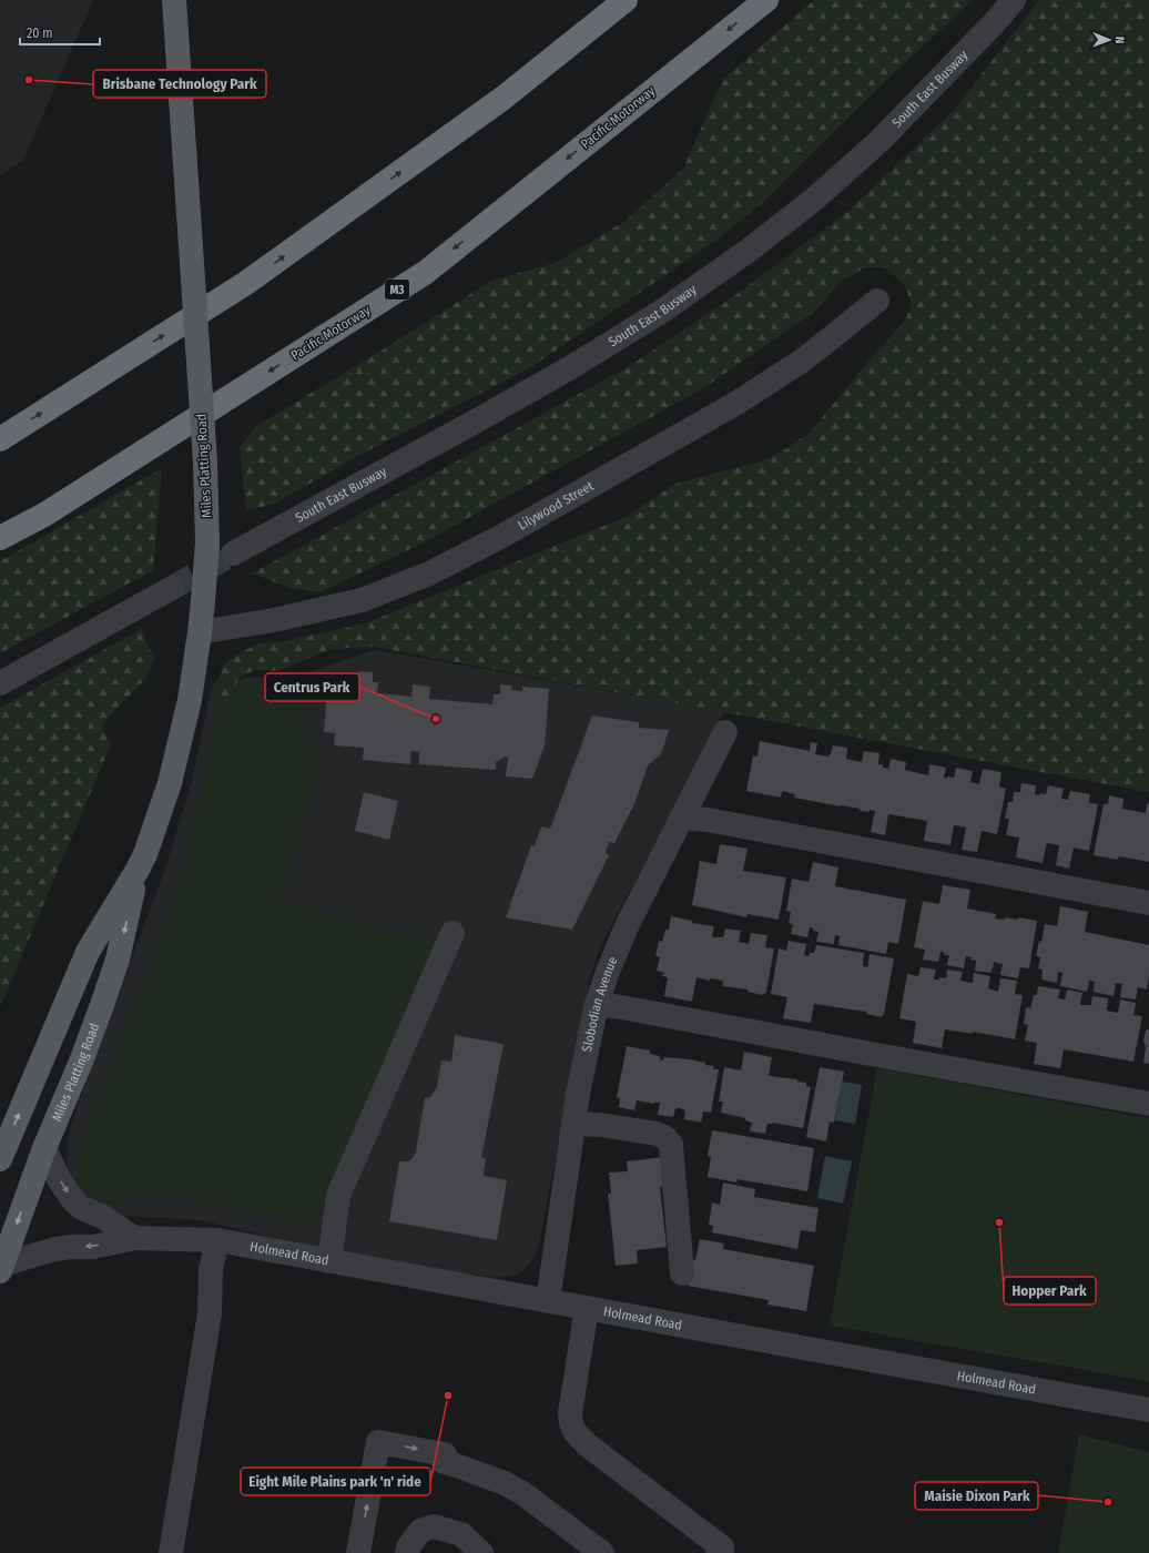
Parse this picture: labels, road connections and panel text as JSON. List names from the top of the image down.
{
  "streets": {
    "highway": ["Pacific Motorway", "M3"],
    "main road": ["Miles Platting Road"],
    "street": [
      "South East Busway",
      "Lilywood Street",
      "Slobodian Avenue",
      "Holmead Road"
    ]
  },
  "crossings": [
    ["Miles Platting Road", "Lilywood Street"],
    ["Miles Platting Road", "Holmead Road"],
    ["Slobodian Avenue", "Holmead Road"]
  ],
  "places": [
    "Brisbane Technology Park",
    "Centrus Park",
    "Hopper Park",
    "Eight Mile Plains park 'n' ride",
    "Maisie Dixon Park"
  ],
  "scale_bar": "20 m",
  "north": "right"
}
